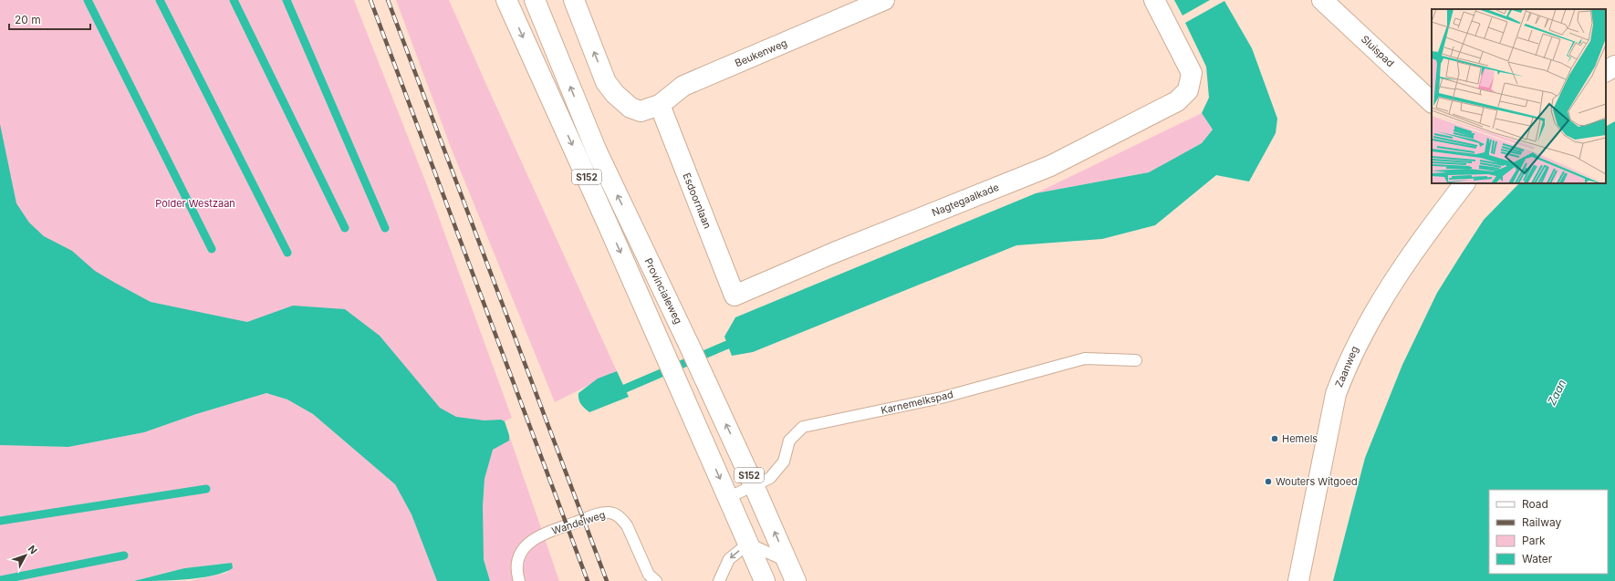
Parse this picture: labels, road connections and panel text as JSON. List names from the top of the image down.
{
  "streets": {
    "street": [
      "Sluispad",
      "Beukenweg",
      "S152",
      "Nagtegaalkade",
      "Esdoornlaan",
      "Provincialeweg",
      "Zaanweg"
    ],
    "lane": ["Karnemelkspad", "Wandelweg"]
  },
  "crossings": [
    ["Beukenweg", "Esdoornlaan"],
    ["S152", "Karnemelkspad"],
    ["Nagtegaalkade", "Esdoornlaan"],
    ["Provincialeweg", "Karnemelkspad"]
  ],
  "water": ["Zaan"],
  "parks": ["Polder Westzaan"],
  "places": ["Hemels", "Wouters Witgoed"],
  "legend": [
    "Road",
    "Railway",
    "Park",
    "Water"
  ],
  "scale_bar": "20 m",
  "north": "top right"
}
